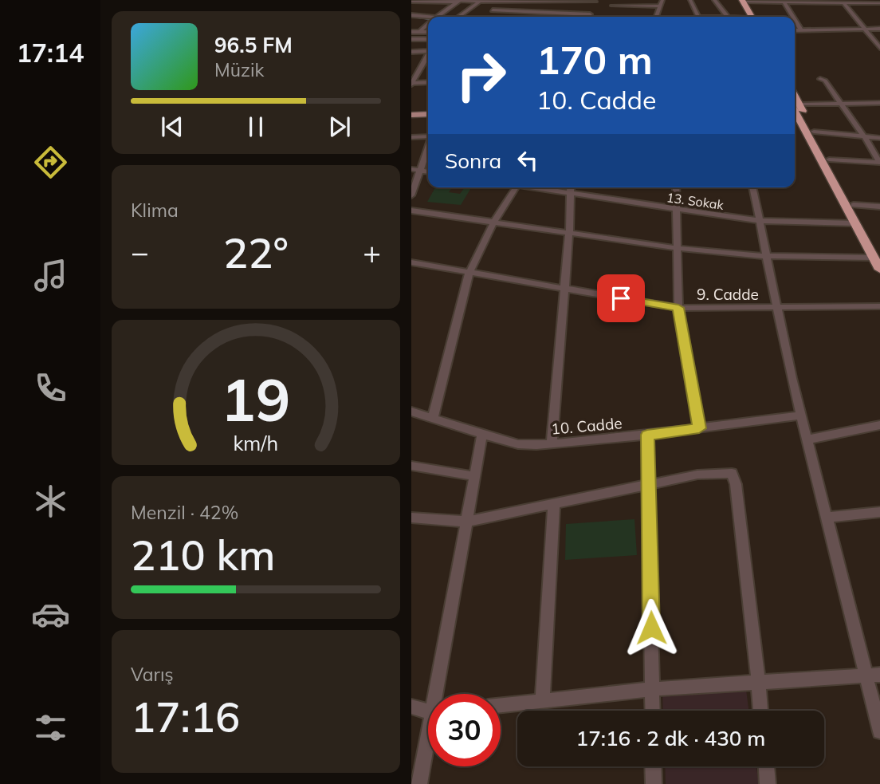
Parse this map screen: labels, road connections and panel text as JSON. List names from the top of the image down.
{
  "streets": {
    "street": ["13. Sokak", "9. Cadde", "10. Cadde"]
  },
  "page": {
    "tabs": "17:14",
    "turn": ["170 m", "10. Cadde"],
    "song": ["96.5 FM", "Müzik"],
    "then": "Sonra",
    "tile": [
      "Klima",
      ["Menzil · 42%", "210 km"],
      ["Varış", "17:16"]
    ],
    "heat": ["−", "22°", "+"],
    "limit": "30",
    "trip": "17:16 · 2 dk · 430 m",
    "gauge": ["19", "km/h"]
  }
}
